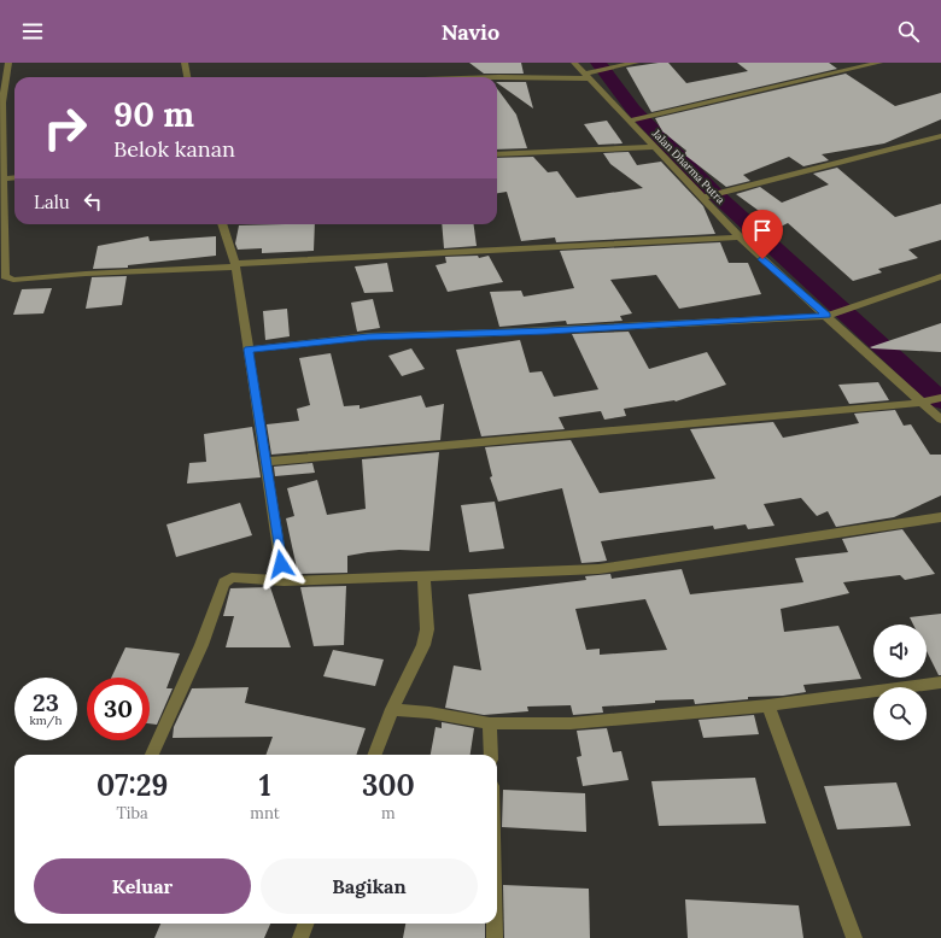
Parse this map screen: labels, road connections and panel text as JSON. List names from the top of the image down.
{
  "streets": {
    "street": ["Jalan Dharma Putra"]
  },
  "page": {
    "header": "Navio",
    "turn": ["90 m", "Belok kanan"],
    "then": "Lalu",
    "speed": "23 km/h",
    "limit": "30",
    "eta": [
      "07:29",
      "Tiba",
      "1",
      "mnt",
      "300",
      "m"
    ],
    "buttons": ["Keluar", "Bagikan"]
  }
}
